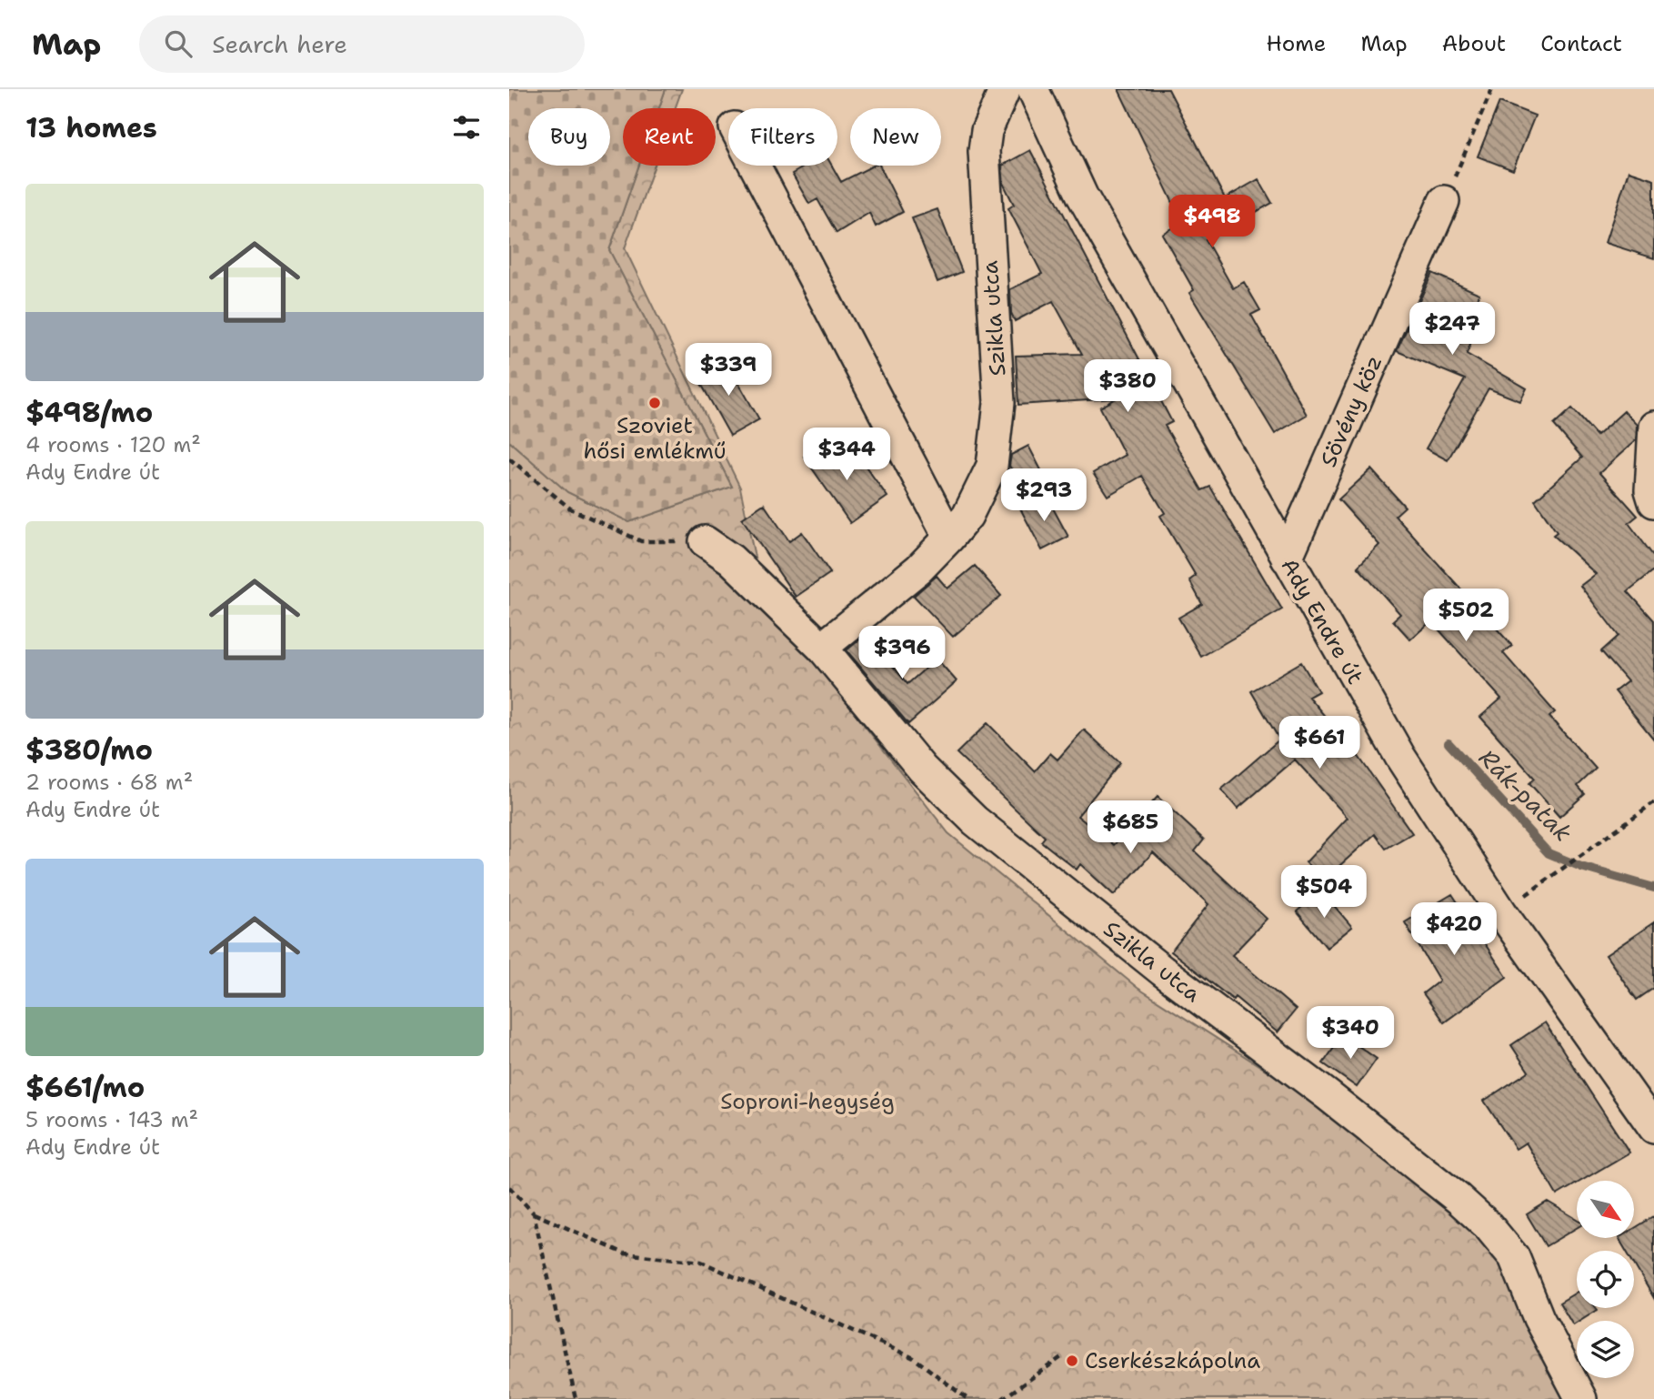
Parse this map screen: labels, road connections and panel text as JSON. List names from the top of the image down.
{
  "streets": {
    "street": ["Szikla utca", "Sövény köz", "Ady Endre út"]
  },
  "crossings": [
    ["Sövény köz", "Ady Endre út"]
  ],
  "water": ["Rák-patak"],
  "parks": ["Soproni-hegység"],
  "places": ["Szoviet hősi emlékmű", "Cserkészkápolna"],
  "north": "bottom right",
  "page": {
    "header": "Map",
    "search": "Search here",
    "nav": [
      "Home",
      "Map",
      "About",
      "Contact"
    ],
    "heading": "13 homes",
    "chip": [
      "Buy",
      "Rent",
      "Filters",
      "New"
    ],
    "list": [
      {
        "name": "$498/mo",
        "note": "4 rooms · 120 m² · Ady Endre út"
      },
      {
        "name": "$380/mo",
        "note": "2 rooms · 68 m² · Ady Endre út"
      },
      {
        "name": "$661/mo",
        "note": "5 rooms · 143 m² · Ady Endre út"
      }
    ],
    "price": [
      "$498",
      "$247",
      "$339",
      "$380",
      "$344",
      "$293",
      "$502",
      "$396",
      "$661",
      "$685",
      "$504",
      "$420",
      "$340"
    ]
  }
}
